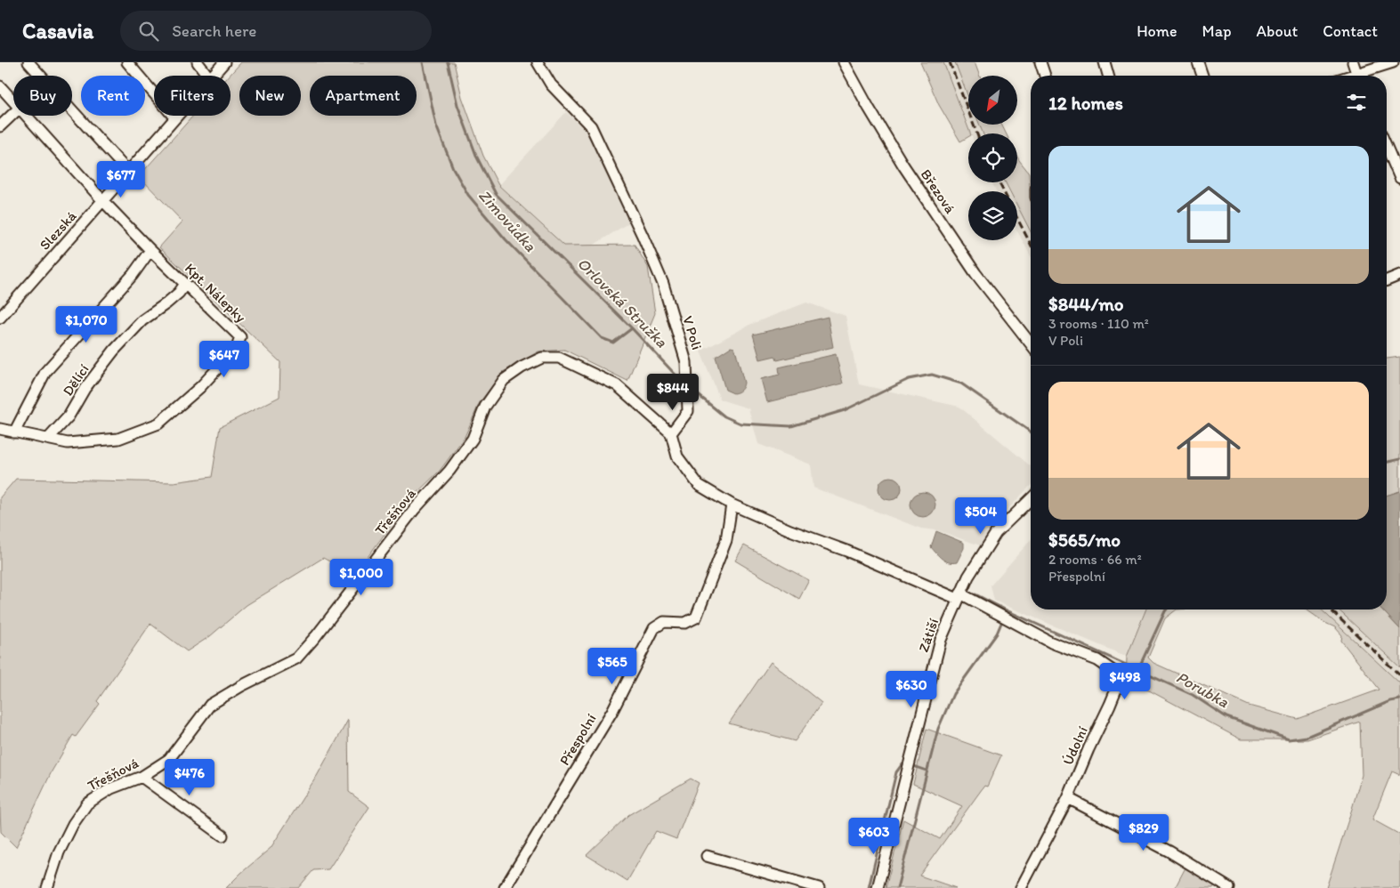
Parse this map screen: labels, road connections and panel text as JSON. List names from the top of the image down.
{
  "streets": {
    "street": [
      "Březová",
      "Slezská",
      "Kpt. Nálepky",
      "V Poli",
      "Dělící",
      "Třešňová",
      "Zátiší",
      "Přespolní",
      "Údolní"
    ]
  },
  "crossings": [
    ["Slezská", "Kpt. Nálepky"],
    ["Kpt. Nálepky", "Dělící"],
    ["V Poli", "Třešňová"],
    ["Zátiší", "Údolní"]
  ],
  "water": ["Zimovůdka", "Orlovská Stružka", "Porubka"],
  "north": "bottom left",
  "page": {
    "header": "Casavia",
    "search": "Search here",
    "nav": [
      "Home",
      "Map",
      "About",
      "Contact"
    ],
    "chip": [
      "Buy",
      "Rent",
      "Filters",
      "New",
      "Apartment"
    ],
    "heading": "12 homes",
    "list": [
      {
        "name": "$844/mo",
        "note": "3 rooms · 110 m² · V Poli"
      },
      {
        "name": "$565/mo",
        "note": "2 rooms · 66 m² · Přespolní"
      }
    ],
    "price": [
      "$677",
      "$1,070",
      "$647",
      "$844",
      "$504",
      "$1,000",
      "$565",
      "$498",
      "$630",
      "$476",
      "$829",
      "$603"
    ]
  }
}
